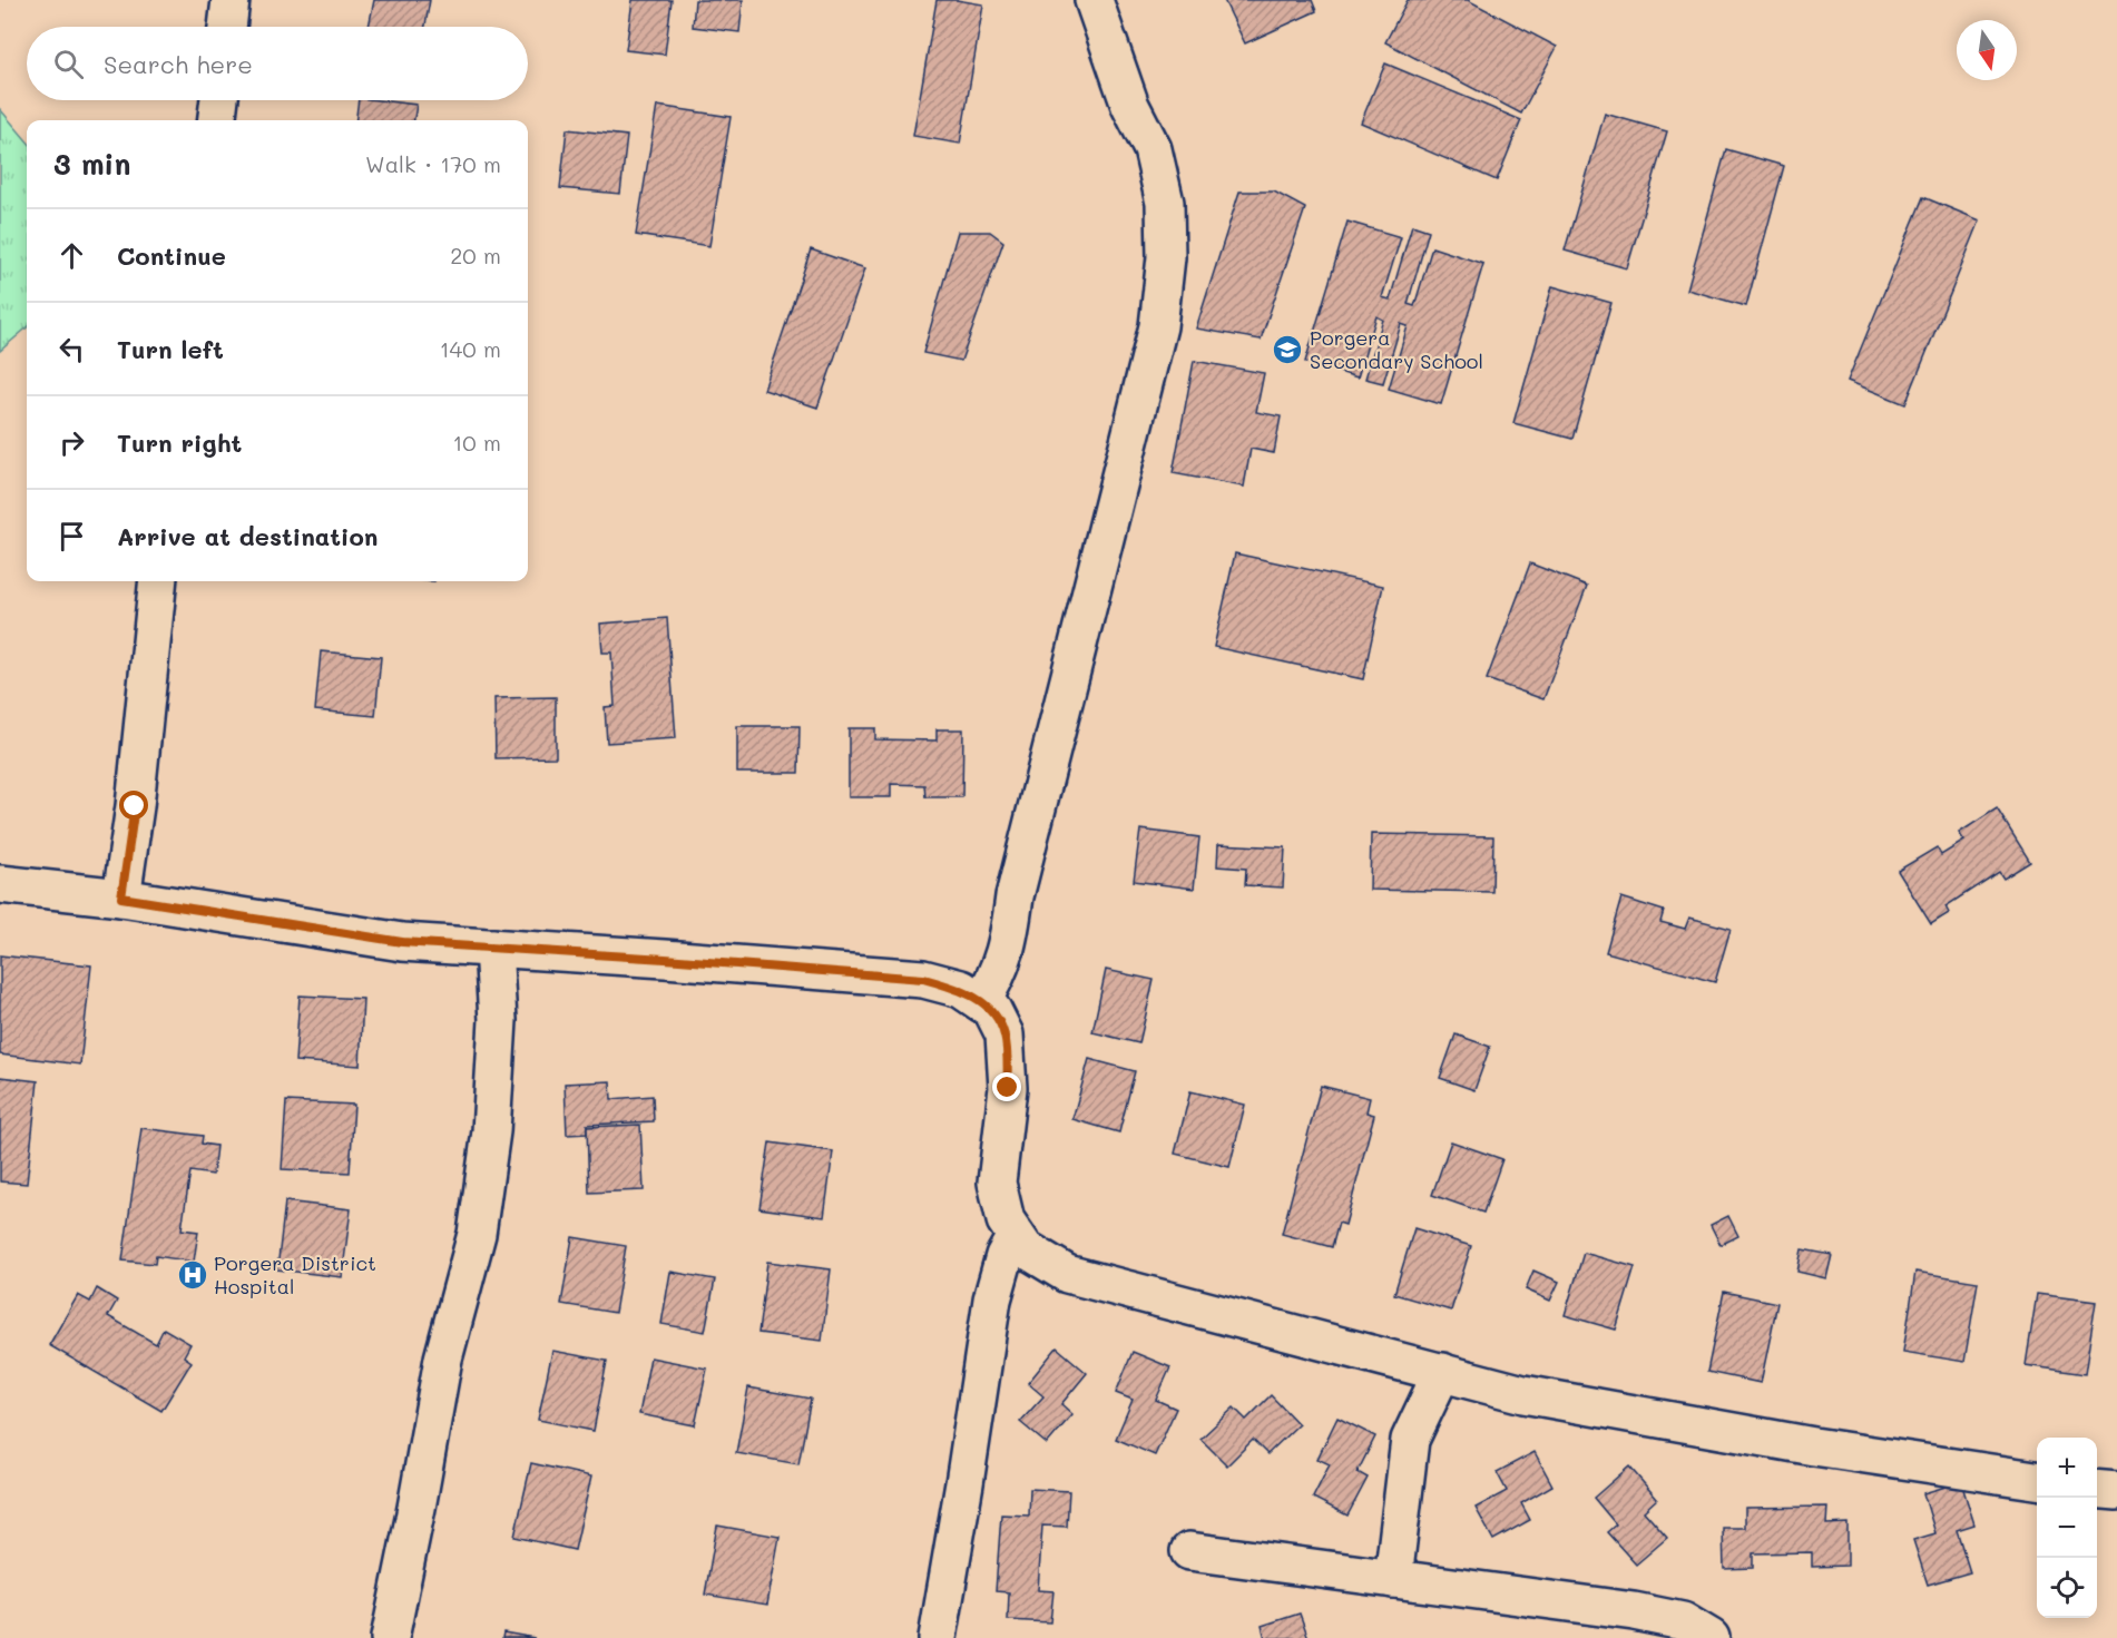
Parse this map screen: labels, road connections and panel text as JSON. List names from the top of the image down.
{
  "places": {
    "school or university": ["Porgera Secondary School"],
    "hospital": ["Porgera District Hospital"]
  },
  "north": "bottom",
  "page": {
    "search": "Search here",
    "heading": ["3 min", "Walk · 170 m"],
    "list": [
      ["Continue", "20 m"],
      ["Turn left", "140 m"],
      ["Turn right", "10 m"],
      "Arrive at destination"
    ],
    "map_buttons": ["+", "−"]
  }
}
